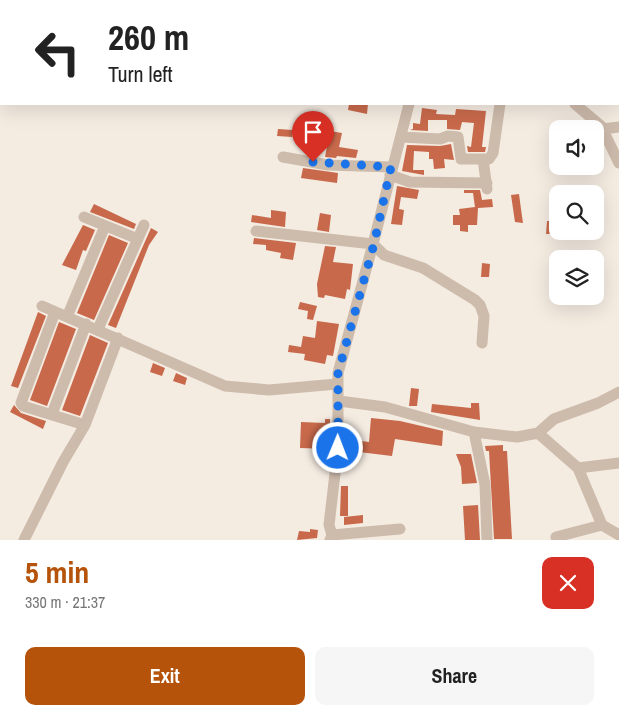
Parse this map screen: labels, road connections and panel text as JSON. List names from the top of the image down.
{
  "page": {
    "turn": ["260 m", "Turn left"],
    "heading": ["5 min", "330 m · 21:37"],
    "buttons": ["Exit", "Share"]
  }
}
